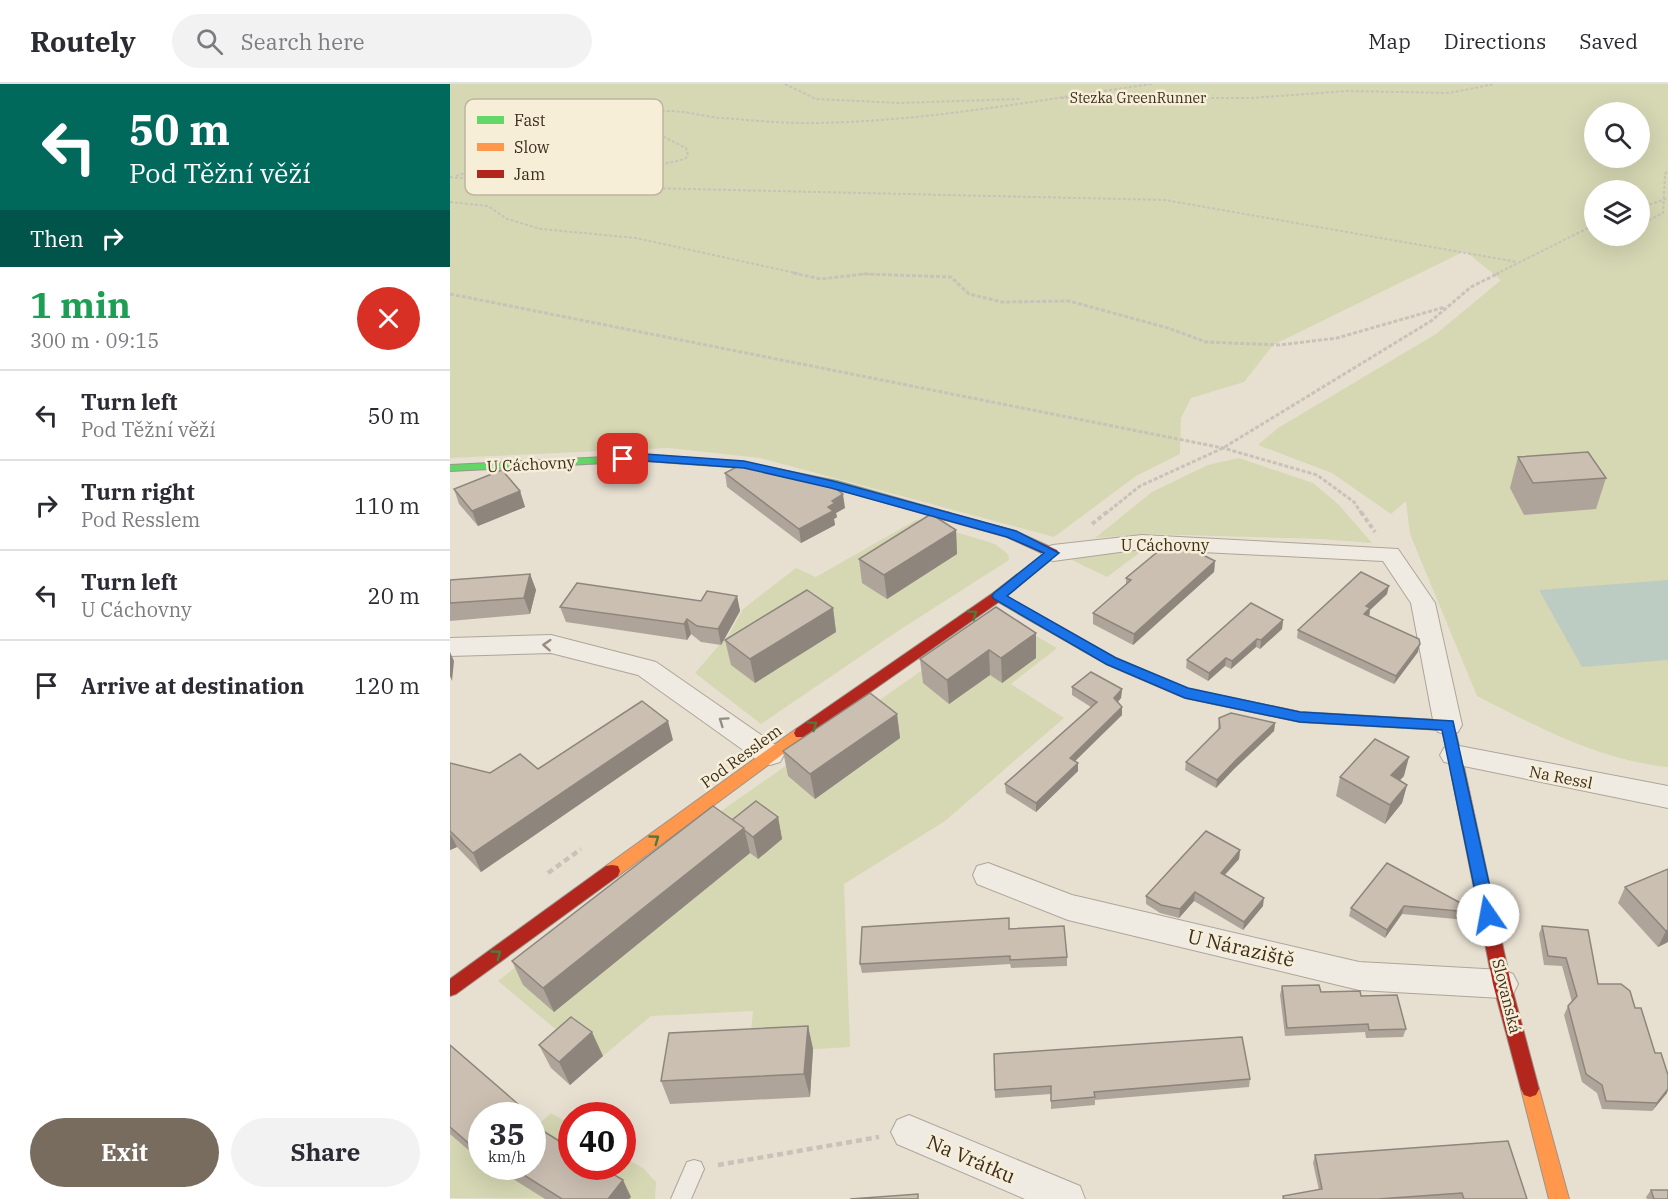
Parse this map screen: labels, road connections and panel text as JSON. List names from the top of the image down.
{
  "streets": {
    "street": [
      "U Cáchovny",
      "Pod Resslem",
      "Na Ressl",
      "U Náraziště",
      "Slovanská",
      "Na Vrátku"
    ],
    "path": ["Stezka GreenRunner"]
  },
  "crossings": [
    ["U Cáchovny", "Pod Resslem"],
    ["U Cáchovny", "Slovanská"],
    ["Na Ressl", "Slovanská"],
    ["U Náraziště", "Slovanská"]
  ],
  "one_way": ["Pod Resslem"],
  "legend": ["Fast", "Slow", "Jam"],
  "page": {
    "header": "Routely",
    "search": "Search here",
    "nav": ["Map", "Directions", "Saved"],
    "turn": ["50 m", "Pod Těžní věží"],
    "then": "Then",
    "heading": ["1 min", "300 m · 09:15"],
    "list": [
      {
        "name": "Turn left",
        "note": "Pod Těžní věží",
        "value": "50 m"
      },
      {
        "name": "Turn right",
        "note": "Pod Resslem",
        "value": "110 m"
      },
      {
        "name": "Turn left",
        "note": "U Cáchovny",
        "value": "20 m"
      },
      {
        "name": "Arrive at destination",
        "value": "120 m"
      }
    ],
    "speed": "35 km/h",
    "limit": "40",
    "buttons": ["Exit", "Share"]
  }
}
